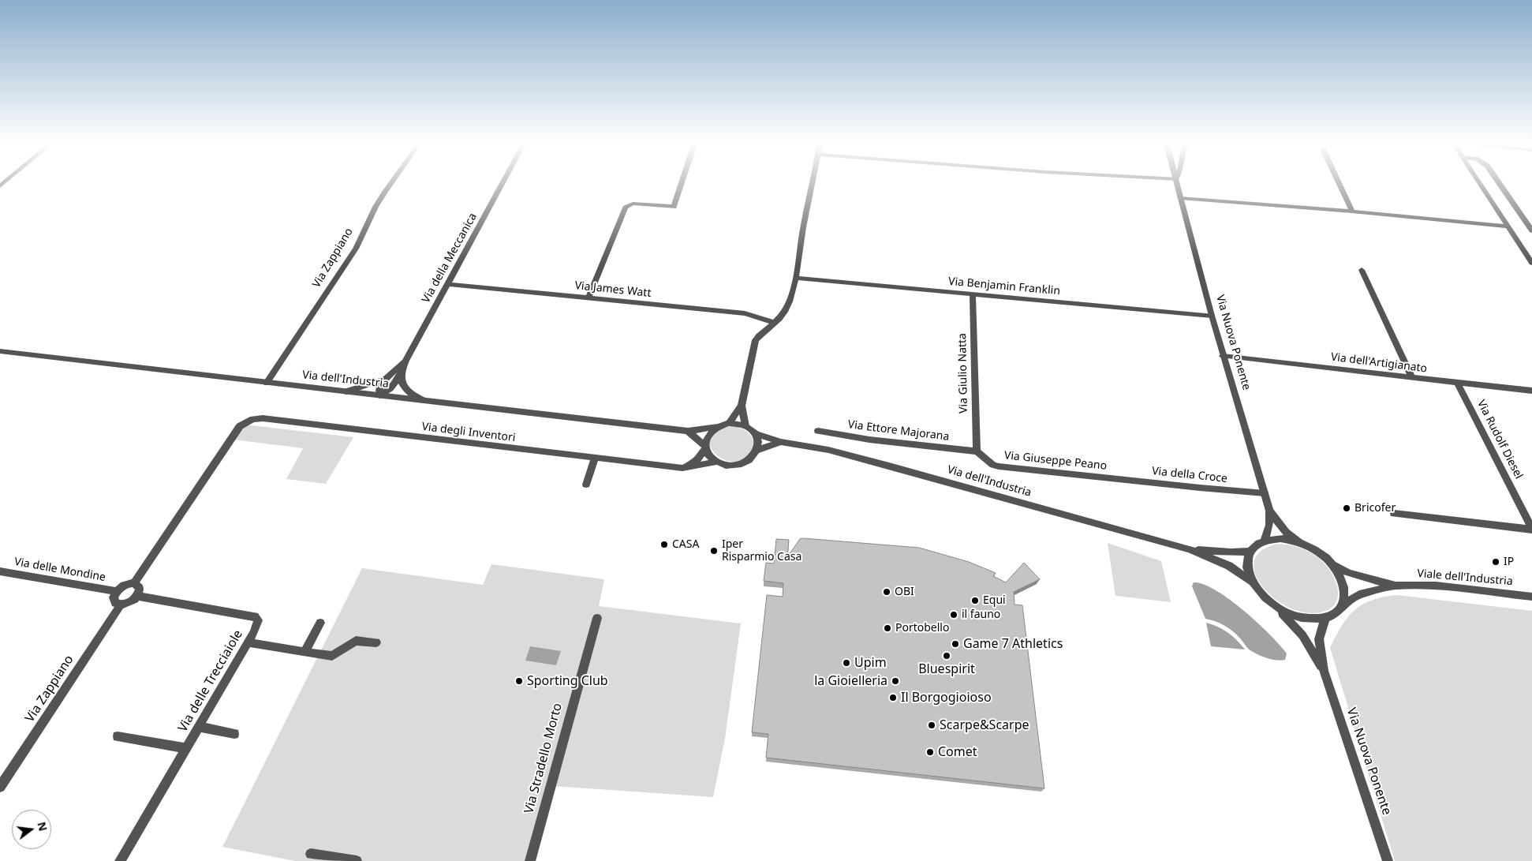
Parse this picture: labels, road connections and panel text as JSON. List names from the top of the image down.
{
  "streets": {
    "street": [
      "Via Zappiano",
      "Via della Meccanica",
      "Via Benjamin Franklin",
      "Via James Watt",
      "Via Nuova Ponente",
      "Via dell'Artigianato",
      "Via Giulio Natta",
      "Via dell'Industria",
      "Via Ettore Majorana",
      "Via degli Inventori",
      "Via Rudolf Diesel",
      "Via Giuseppe Peano",
      "Via della Croce",
      "Via delle Mondine",
      "Viale dell'Industria",
      "Via delle Trecciaiole",
      "Via Stradello Morto"
    ]
  },
  "crossings": [
    ["Via Zappiano", "Via dell'Industria"],
    ["Via Zappiano", "Via degli Inventori"],
    ["Via Zappiano", "Via delle Mondine"],
    ["Via Zappiano", "Via delle Trecciaiole"],
    ["Via della Meccanica", "Via James Watt"],
    ["Via della Meccanica", "Via dell'Industria"],
    ["Via Benjamin Franklin", "Via Nuova Ponente"],
    ["Via Benjamin Franklin", "Via Giulio Natta"],
    ["Via Nuova Ponente", "Via dell'Artigianato"],
    ["Via Nuova Ponente", "Via dell'Industria"],
    ["Via Nuova Ponente", "Via della Croce"],
    ["Via Nuova Ponente", "Viale dell'Industria"],
    ["Via dell'Artigianato", "Via Rudolf Diesel"],
    ["Via Giulio Natta", "Via Ettore Majorana"],
    ["Via Giulio Natta", "Via Giuseppe Peano"],
    ["Via dell'Industria", "Via degli Inventori"],
    ["Via dell'Industria", "Viale dell'Industria"],
    ["Via Ettore Majorana", "Via Giuseppe Peano"],
    ["Via degli Inventori", "Via delle Mondine"],
    ["Via degli Inventori", "Via delle Trecciaiole"],
    ["Via Giuseppe Peano", "Via della Croce"],
    ["Via delle Mondine", "Via delle Trecciaiole"]
  ],
  "places": [
    "Bricofer",
    "CASA",
    "Iper Risparmio Casa",
    "IP",
    "OBI",
    "Equi",
    "il fauno",
    "Portobello",
    "Game 7 Athletics",
    "Bluespirit",
    "Upim",
    "Sporting Club",
    "la Gioielleria",
    "Il Borgogioioso",
    "Scarpe&Scarpe",
    "Comet"
  ],
  "north": "right"
}
